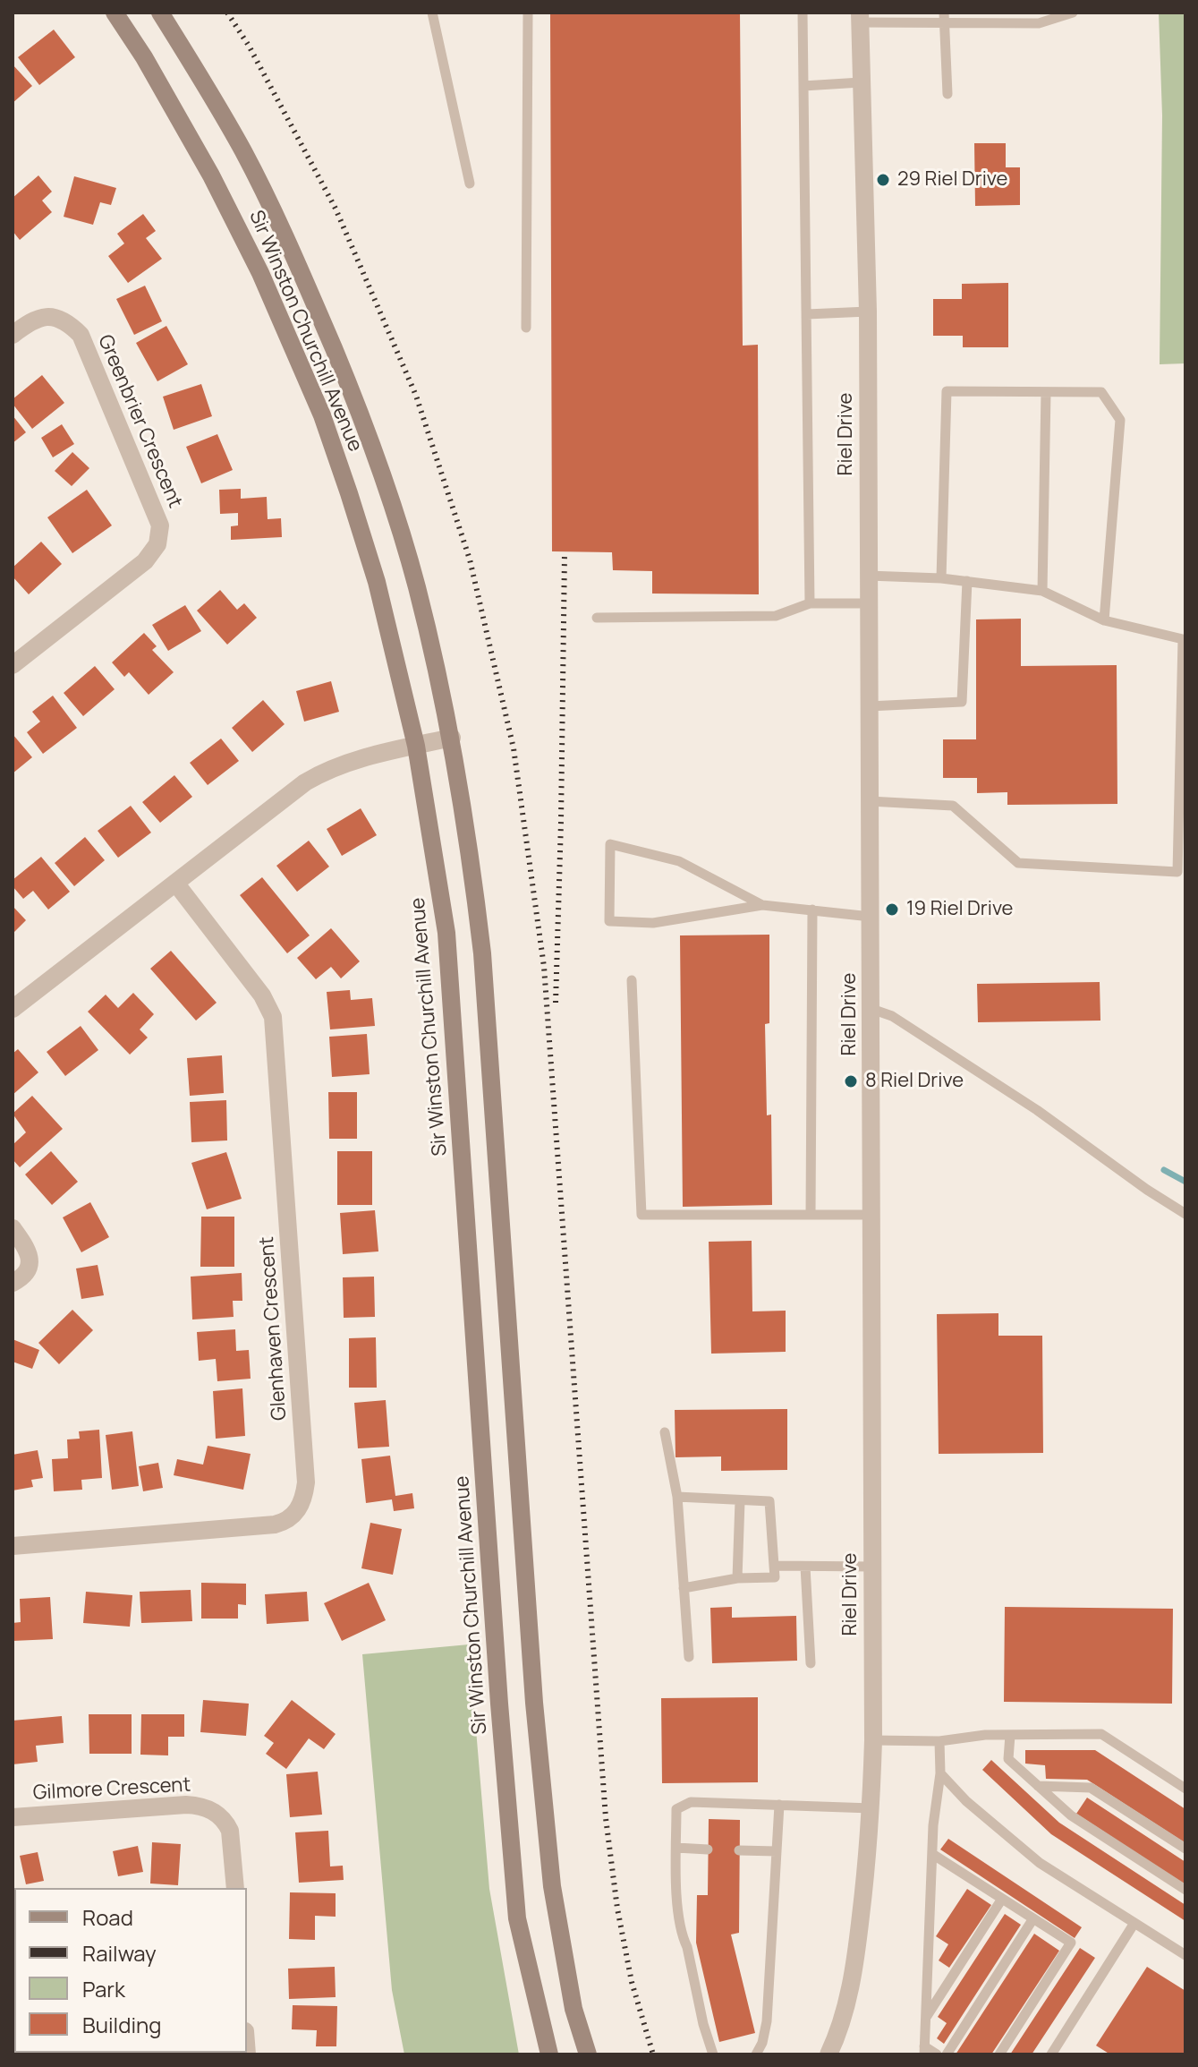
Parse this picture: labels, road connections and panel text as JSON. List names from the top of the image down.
{
  "streets": {
    "main road": ["Sir Winston Churchill Avenue"],
    "street": [
      "Greenbrier Crescent",
      "Riel Drive",
      "Glenhaven Crescent",
      "Gilmore Crescent"
    ]
  },
  "places": ["29 Riel Drive", "19 Riel Drive", "8 Riel Drive"],
  "legend": [
    "Road",
    "Railway",
    "Park",
    "Building"
  ]
}
